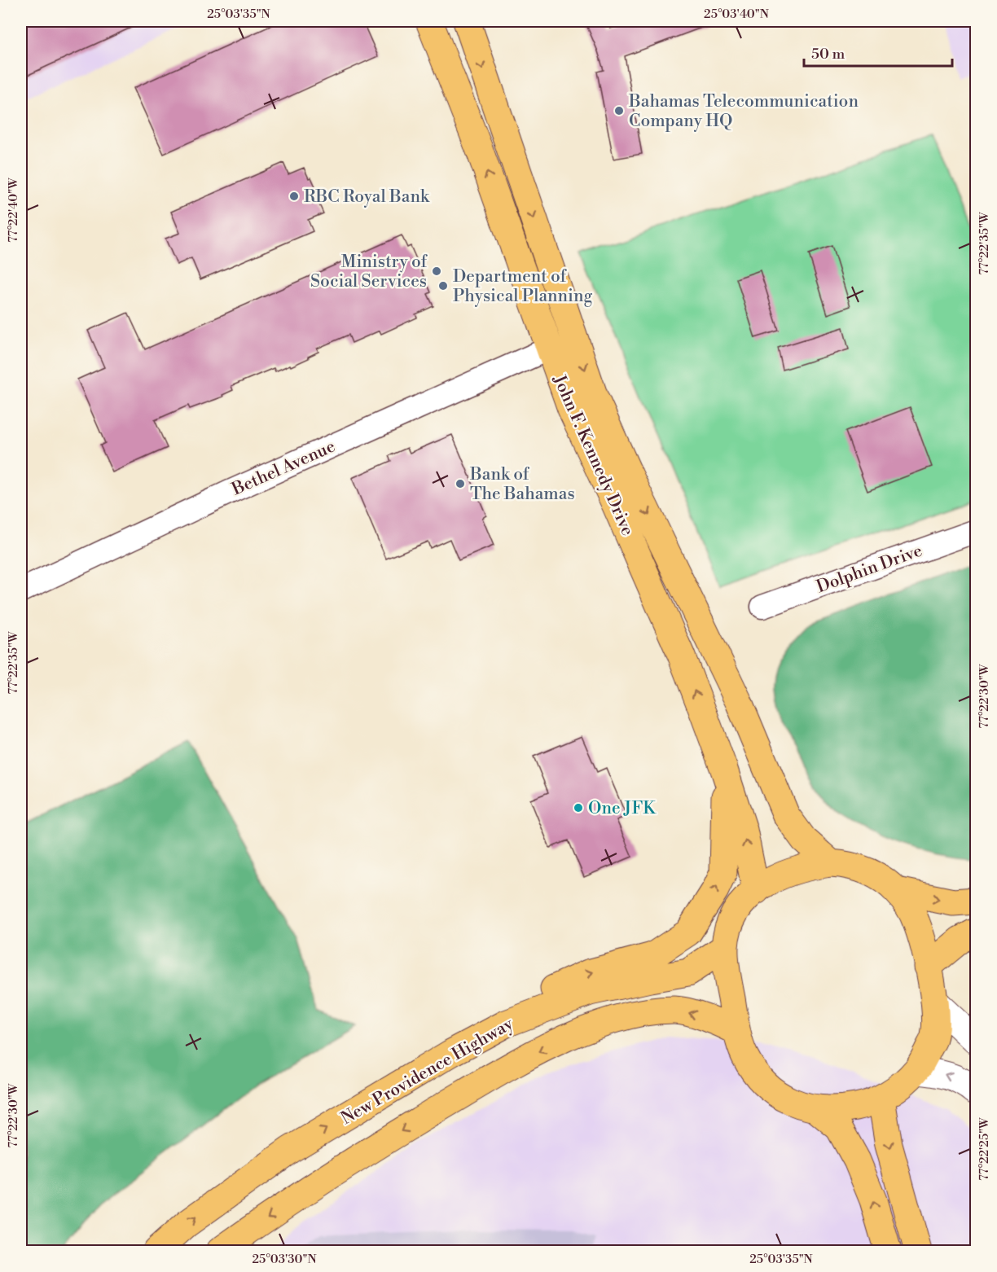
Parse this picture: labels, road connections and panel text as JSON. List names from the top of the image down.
{
  "streets": {
    "main road": ["John F. Kennedy Drive", "New Providence Highway"],
    "street": ["Bethel Avenue", "Dolphin Drive"]
  },
  "crossings": [
    ["John F. Kennedy Drive", "Bethel Avenue"]
  ],
  "places": [
    "Bahamas Telecommunication Company HQ",
    "RBC Royal Bank",
    "Ministry of Social Services",
    "Department of Physical Planning",
    "Bank of The Bahamas",
    "One JFK"
  ],
  "scale_bar": "50 m",
  "coordinates": [
    "25°03'35\"N",
    "25°03'40\"N",
    "77°22'40\"W",
    "77°22'35\"W",
    "77°22'30\"W",
    "77°22'25\"W",
    "25°03'30\"N"
  ]
}
